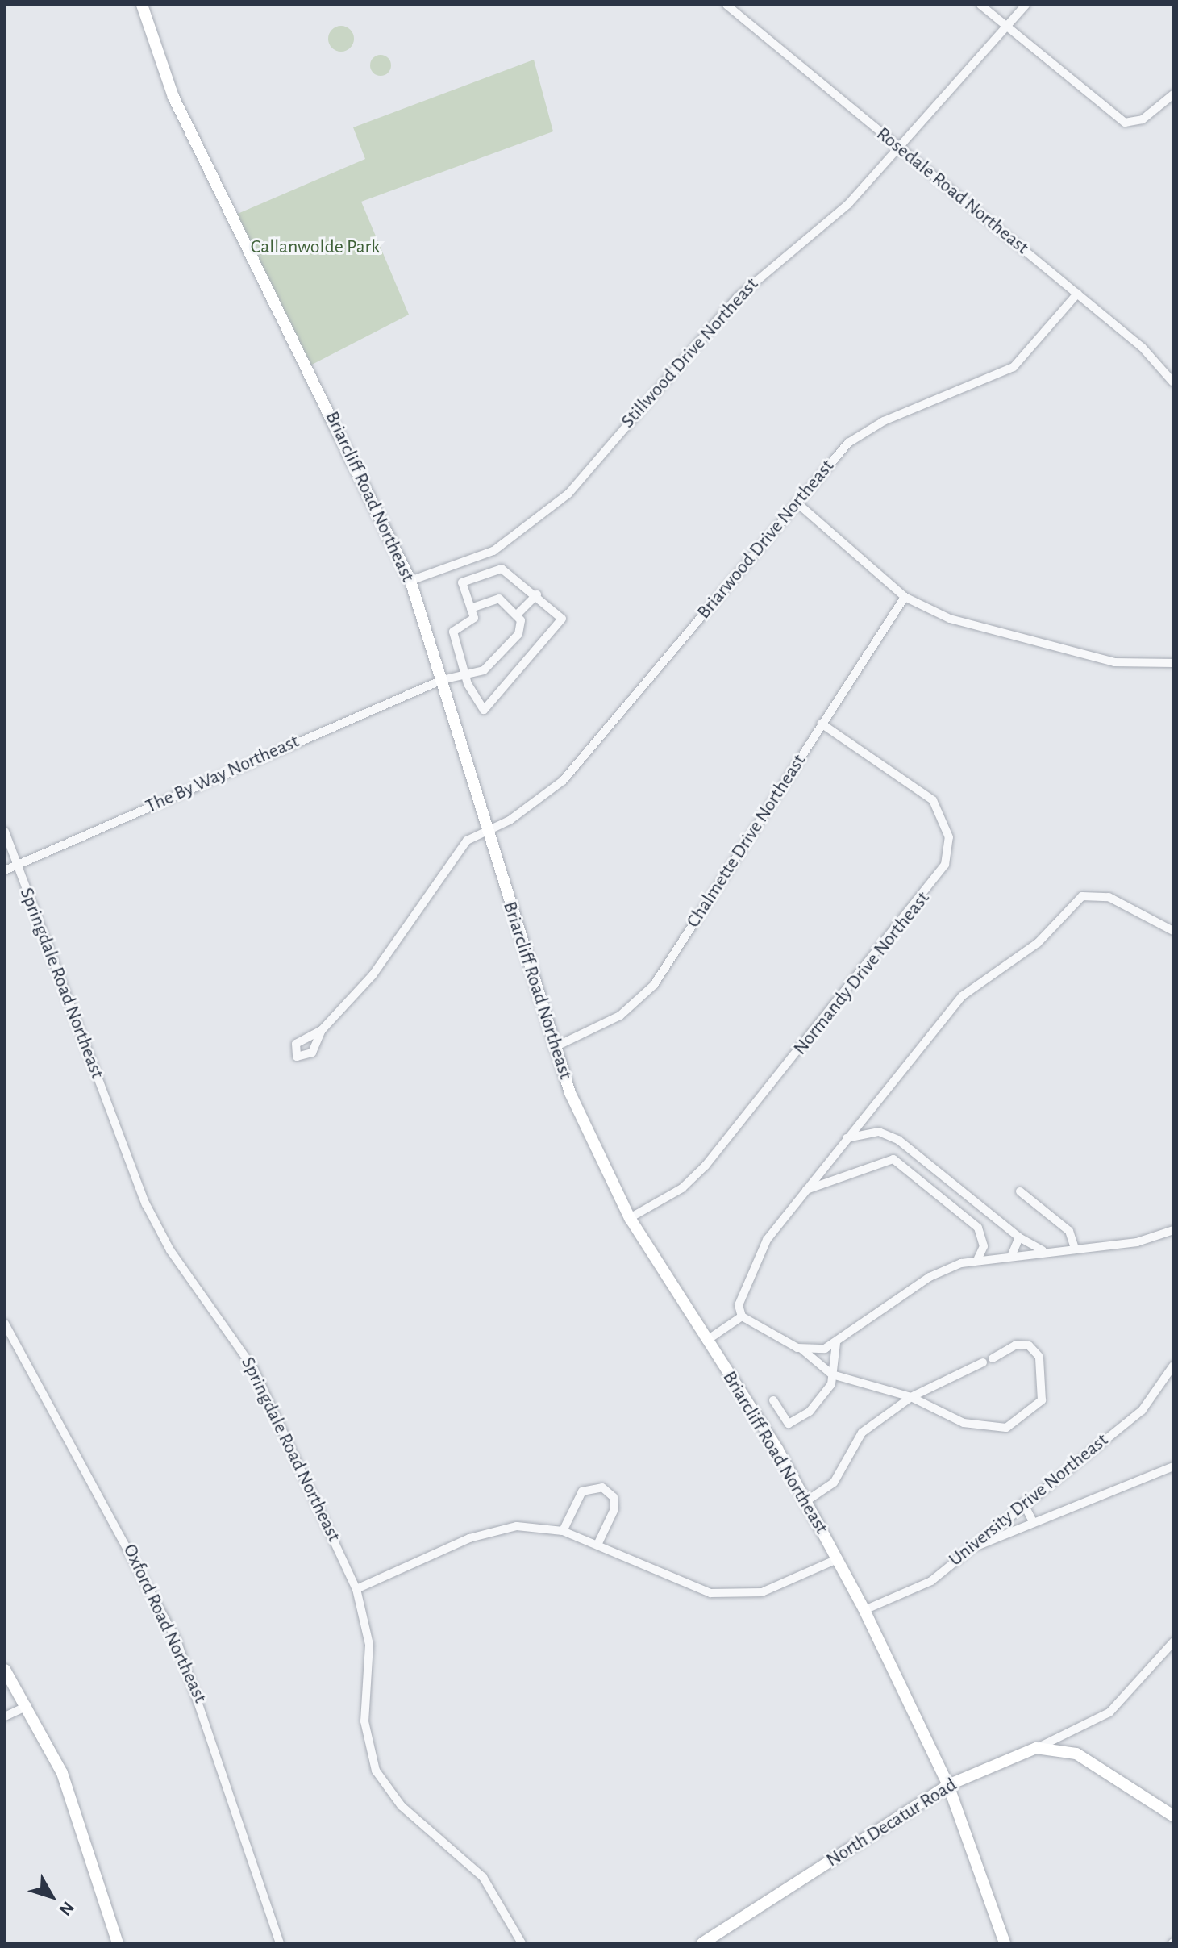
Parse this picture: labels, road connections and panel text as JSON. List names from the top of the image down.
{
  "streets": {
    "main road": ["Briarcliff Road Northeast", "North Decatur Road"],
    "street": [
      "Rosedale Road Northeast",
      "Stillwood Drive Northeast",
      "Briarwood Drive Northeast",
      "The By Way Northeast",
      "Chalmette Drive Northeast",
      "Normandy Drive Northeast",
      "Springdale Road Northeast",
      "University Drive Northeast",
      "Oxford Road Northeast"
    ]
  },
  "crossings": [
    ["Rosedale Road Northeast", "Stillwood Drive Northeast"],
    ["Rosedale Road Northeast", "Briarwood Drive Northeast"],
    ["Stillwood Drive Northeast", "Briarcliff Road Northeast"],
    ["Briarcliff Road Northeast", "Briarwood Drive Northeast"],
    ["Briarcliff Road Northeast", "The By Way Northeast"],
    ["Briarcliff Road Northeast", "Chalmette Drive Northeast"],
    ["Briarcliff Road Northeast", "Normandy Drive Northeast"],
    ["Briarcliff Road Northeast", "University Drive Northeast"],
    ["Briarcliff Road Northeast", "North Decatur Road"],
    ["The By Way Northeast", "Springdale Road Northeast"],
    ["Chalmette Drive Northeast", "Normandy Drive Northeast"]
  ],
  "parks": ["Callanwolde Park"],
  "north": "bottom right"
}
